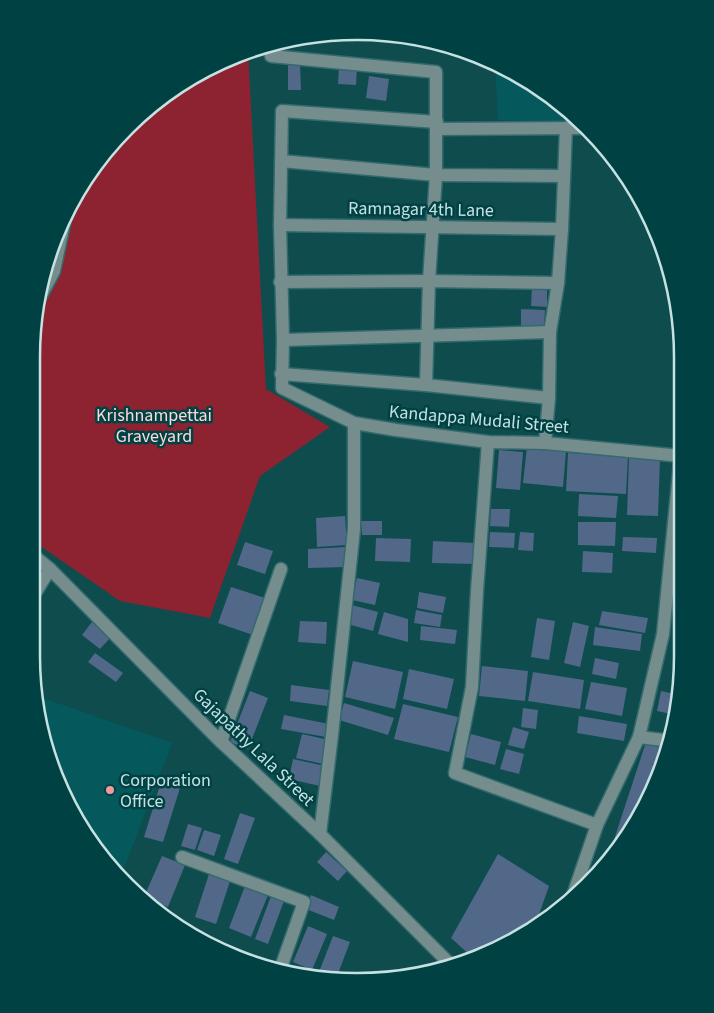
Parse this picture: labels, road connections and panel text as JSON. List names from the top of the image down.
{
  "streets": {
    "street": ["Ramnagar 4th Lane", "Kandappa Mudali Street", "Gajapathy Lala Street"]
  },
  "parks": ["Krishnampettai Graveyard"],
  "places": ["Corporation Office"]
}
